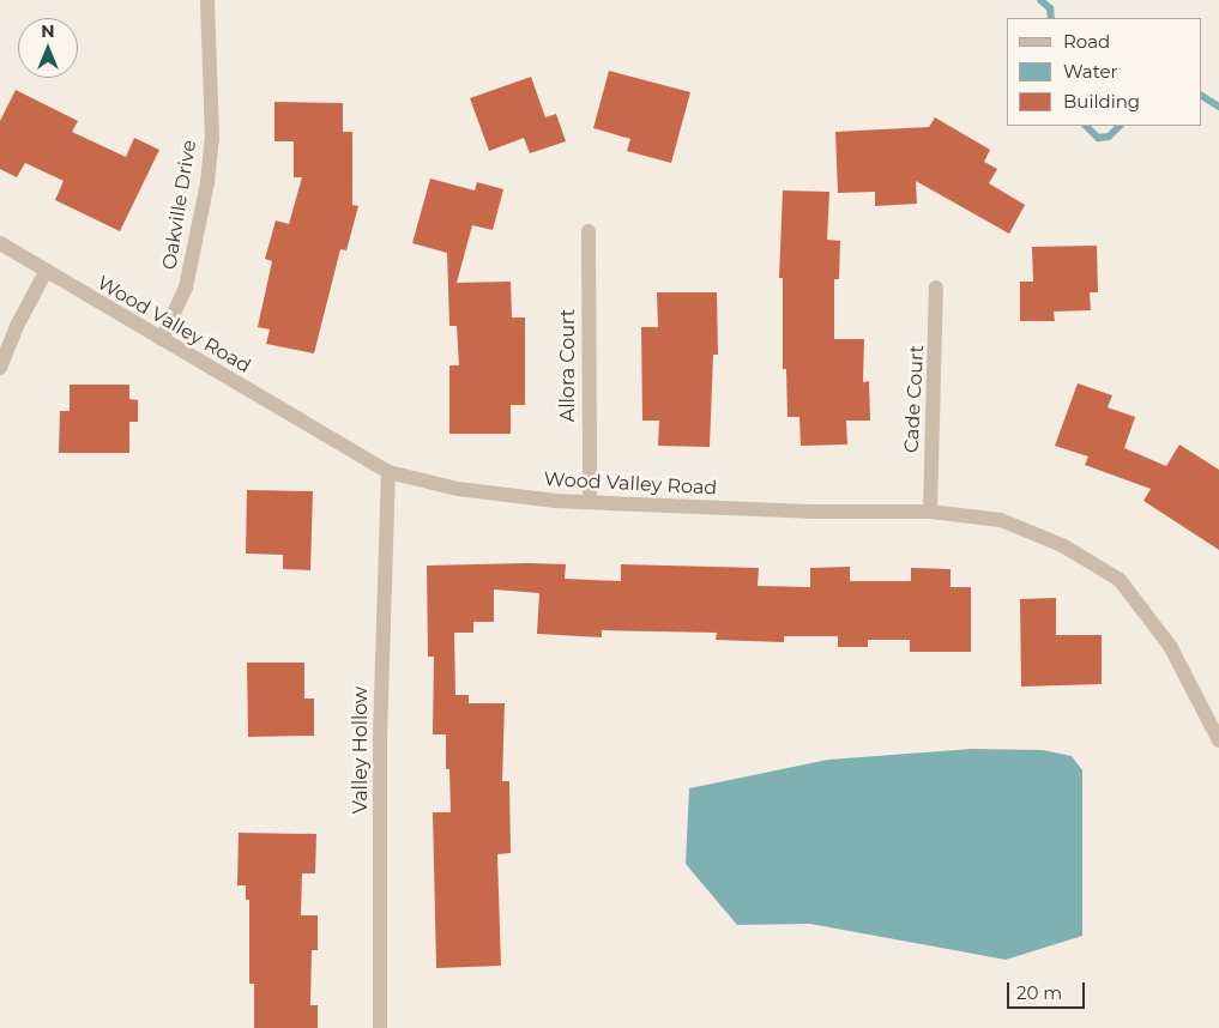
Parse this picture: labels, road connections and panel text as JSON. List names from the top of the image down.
{
  "streets": {
    "street": [
      "Oakville Drive",
      "Wood Valley Road",
      "Allora Court",
      "Cade Court",
      "Valley Hollow"
    ]
  },
  "crossings": [
    ["Oakville Drive", "Wood Valley Road"],
    ["Wood Valley Road", "Allora Court"],
    ["Wood Valley Road", "Cade Court"],
    ["Wood Valley Road", "Valley Hollow"]
  ],
  "legend": ["Road", "Water", "Building"],
  "scale_bar": "20 m",
  "north": "top"
}
